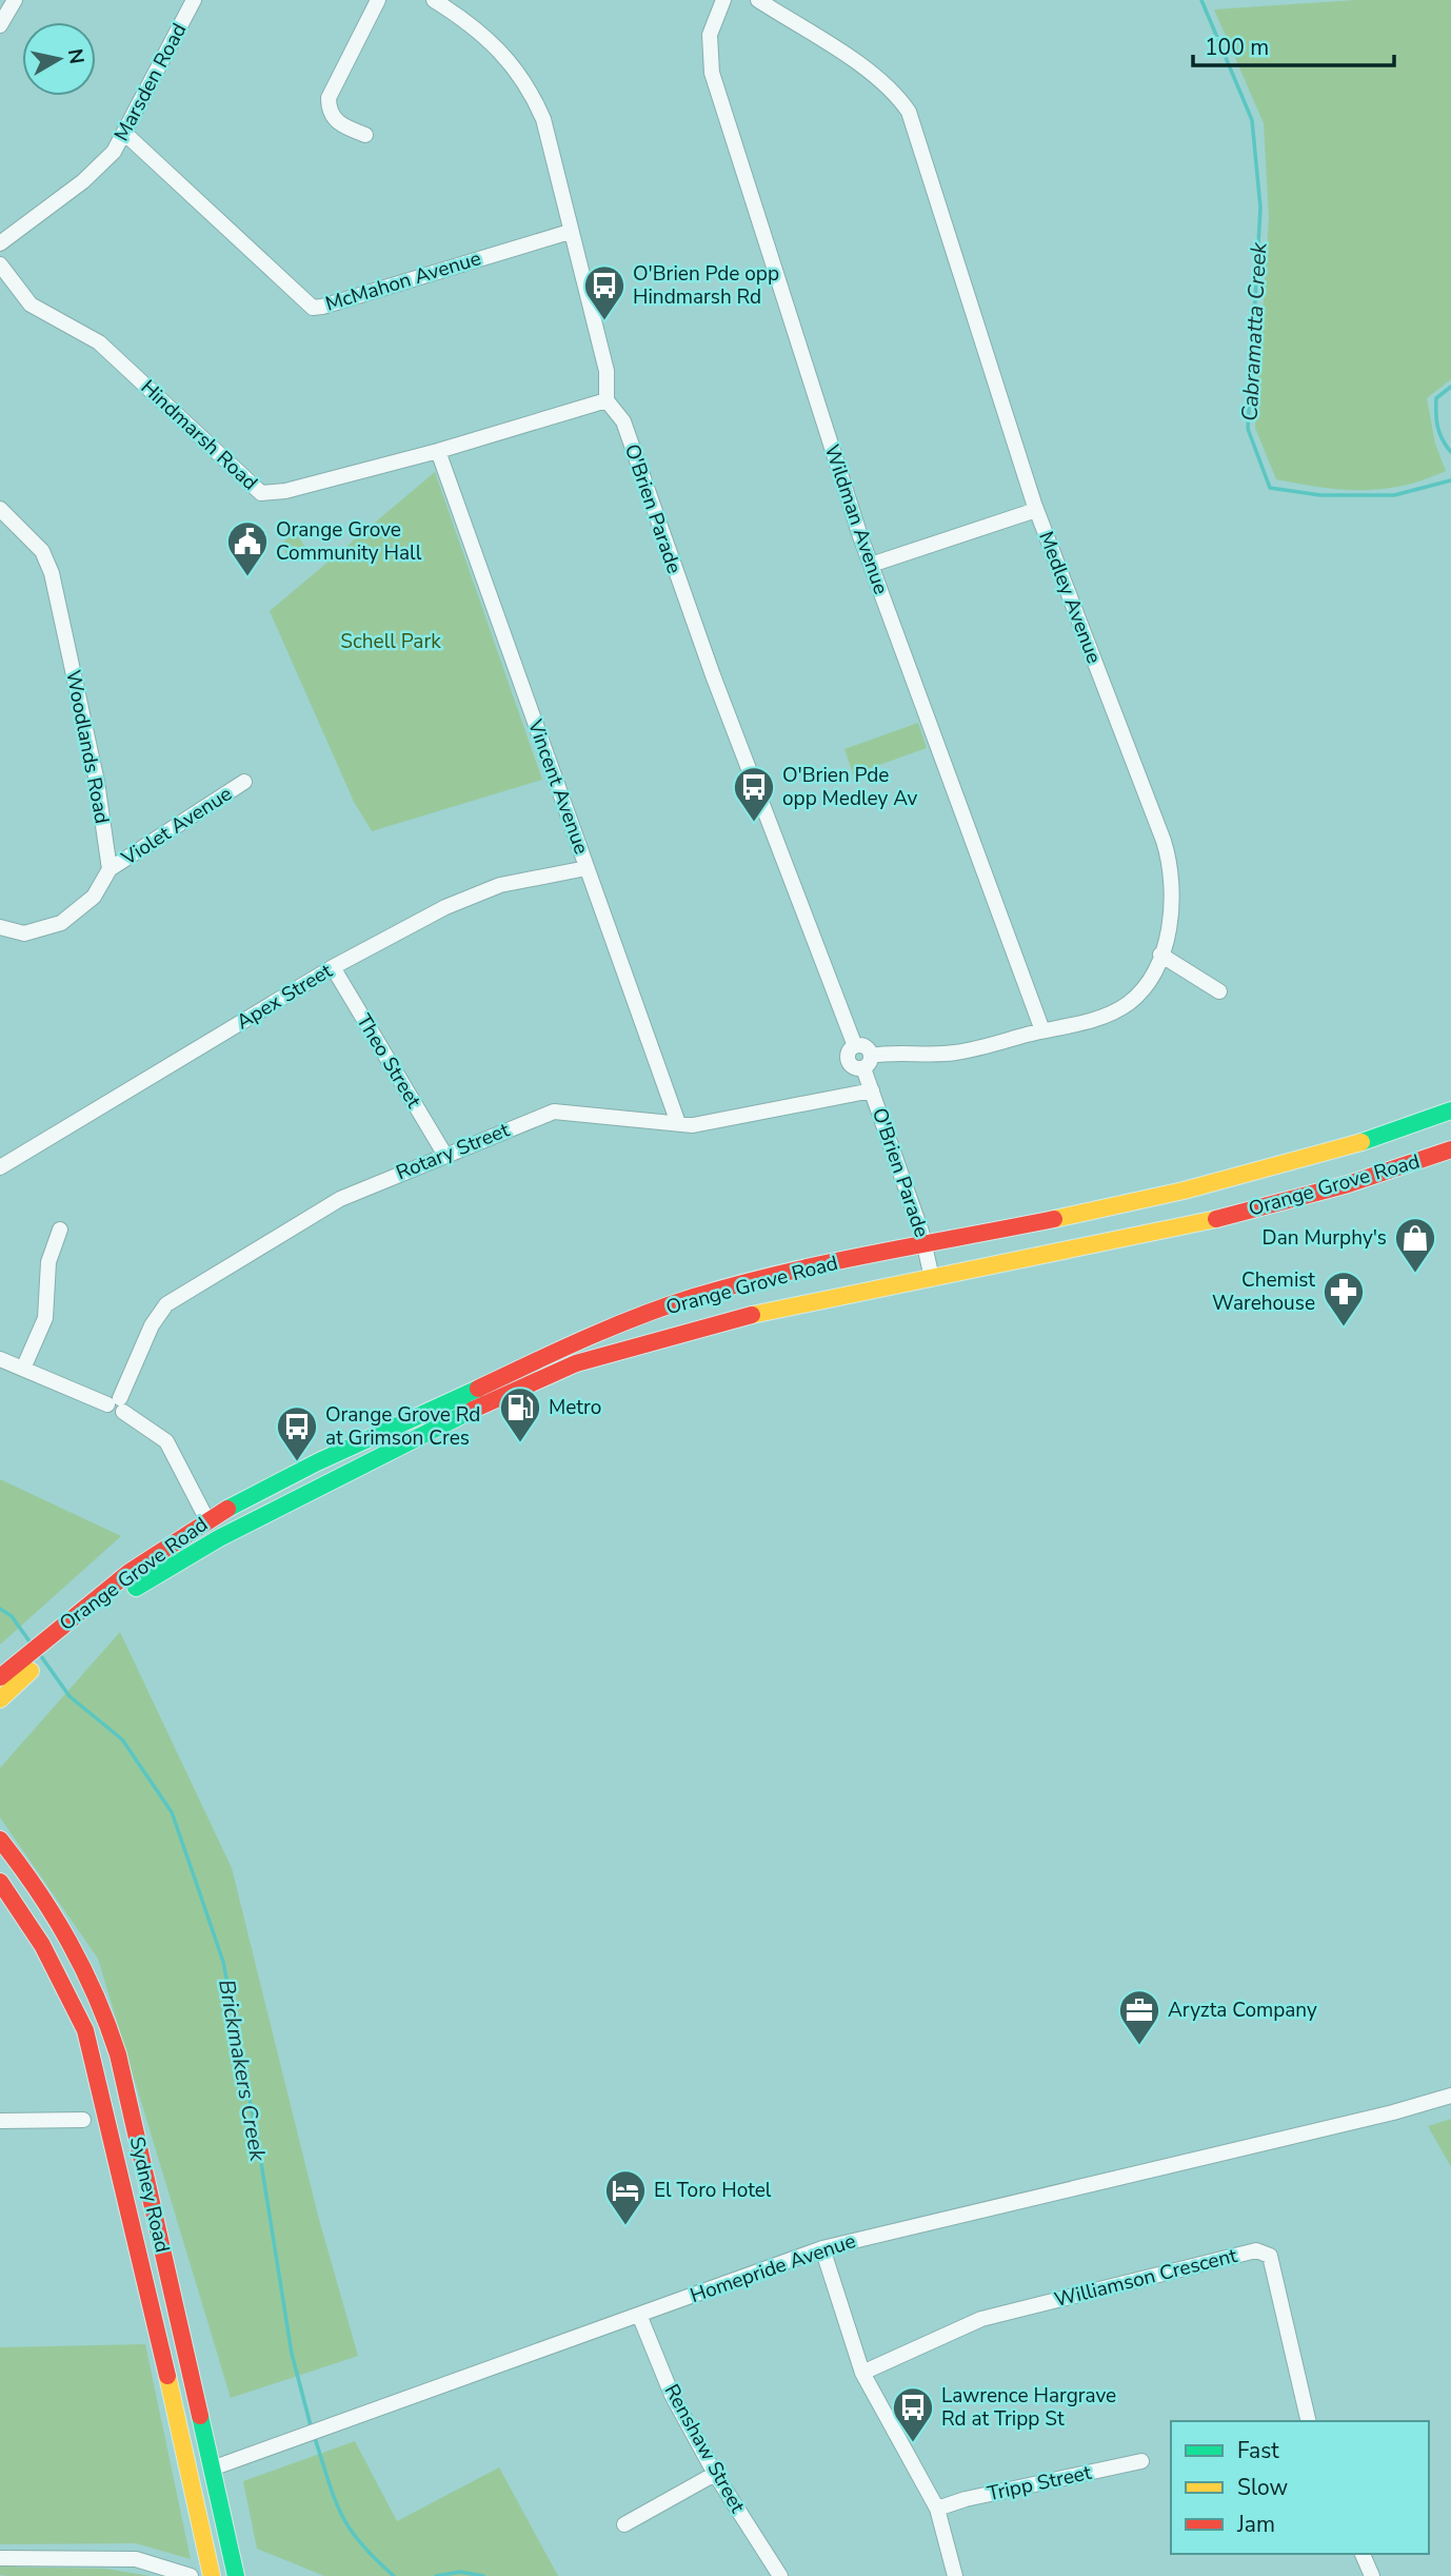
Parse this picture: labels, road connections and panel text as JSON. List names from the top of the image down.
{
  "streets": {
    "highway": ["Orange Grove Road", "Sydney Road"],
    "street": [
      "Marsden Road",
      "McMahon Avenue",
      "Hindmarsh Road",
      "O'Brien Parade",
      "Wildman Avenue",
      "Medley Avenue",
      "Woodlands Road",
      "Vincent Avenue",
      "Violet Avenue",
      "Apex Street",
      "Theo Street",
      "Rotary Street",
      "Homepride Avenue",
      "Williamson Crescent",
      "Renshaw Street",
      "Tripp Street"
    ]
  },
  "crossings": [
    ["Marsden Road", "McMahon Avenue"],
    ["McMahon Avenue", "O'Brien Parade"],
    ["Hindmarsh Road", "O'Brien Parade"],
    ["Hindmarsh Road", "Vincent Avenue"],
    ["O'Brien Parade", "Medley Avenue"],
    ["O'Brien Parade", "Rotary Street"],
    ["O'Brien Parade", "Orange Grove Road"],
    ["Wildman Avenue", "Medley Avenue"],
    ["Woodlands Road", "Violet Avenue"],
    ["Vincent Avenue", "Apex Street"],
    ["Vincent Avenue", "Rotary Street"],
    ["Apex Street", "Theo Street"],
    ["Theo Street", "Rotary Street"],
    ["Sydney Road", "Homepride Avenue"],
    ["Homepride Avenue", "Renshaw Street"]
  ],
  "water": ["Cabramatta Creek", "Brickmakers Creek"],
  "parks": ["Schell Park"],
  "places": {
    "bus stop": [
      "O'Brien Pde opp Hindmarsh Rd",
      "O'Brien Pde opp Medley Av",
      "Orange Grove Rd at Grimson Cres",
      "Lawrence Hargrave Rd at Tripp St"
    ],
    "public building": ["Orange Grove Community Hall"],
    "shop": ["Dan Murphy's"],
    "pharmacy": ["Chemist Warehouse"],
    "fuel station": ["Metro"],
    "office": ["Aryzta Company"],
    "hotel": ["El Toro Hotel"]
  },
  "legend": ["Fast", "Slow", "Jam"],
  "scale_bar": "100 m",
  "north": "right"
}
